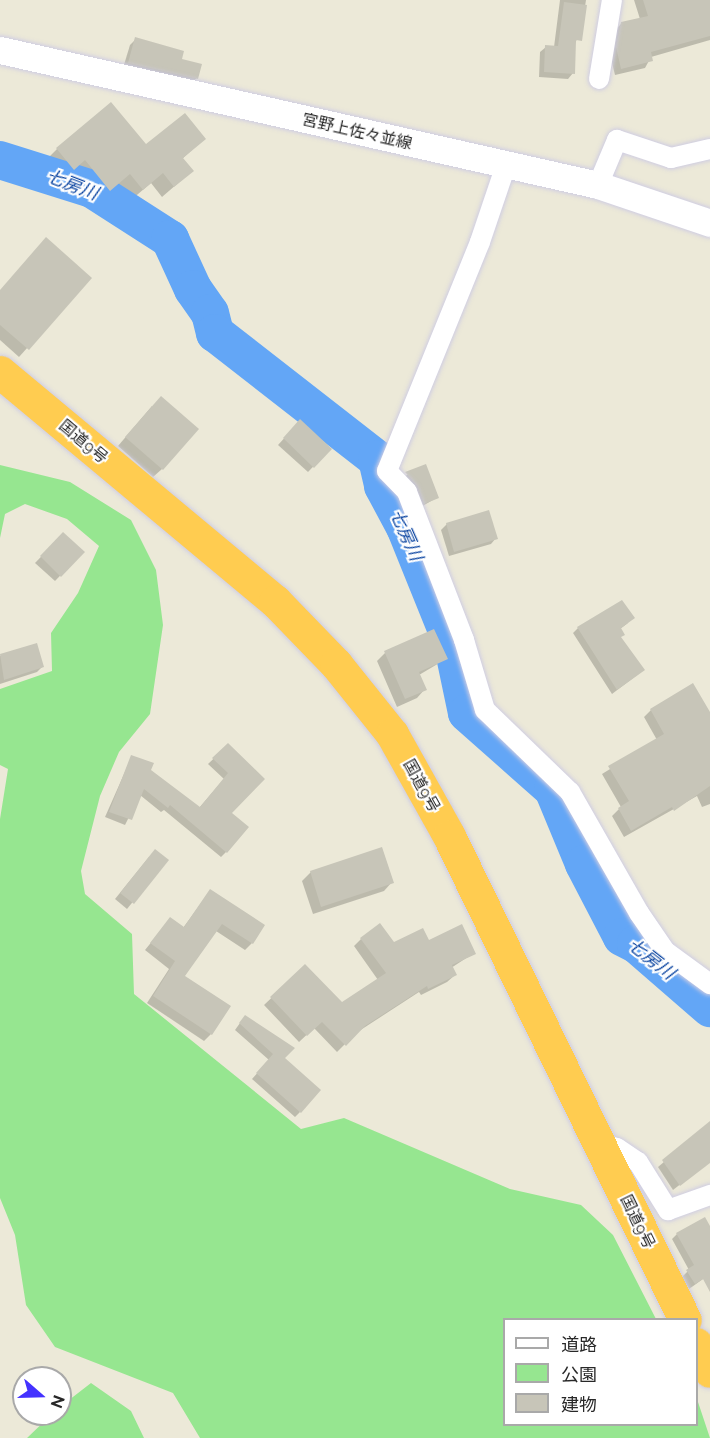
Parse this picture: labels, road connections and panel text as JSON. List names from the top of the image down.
{
  "streets": {
    "highway": ["国道9号"],
    "main road": ["宮野上佐々並線"]
  },
  "water": ["七房川"],
  "legend": ["道路", "公園", "建物"],
  "north": "right"
}
